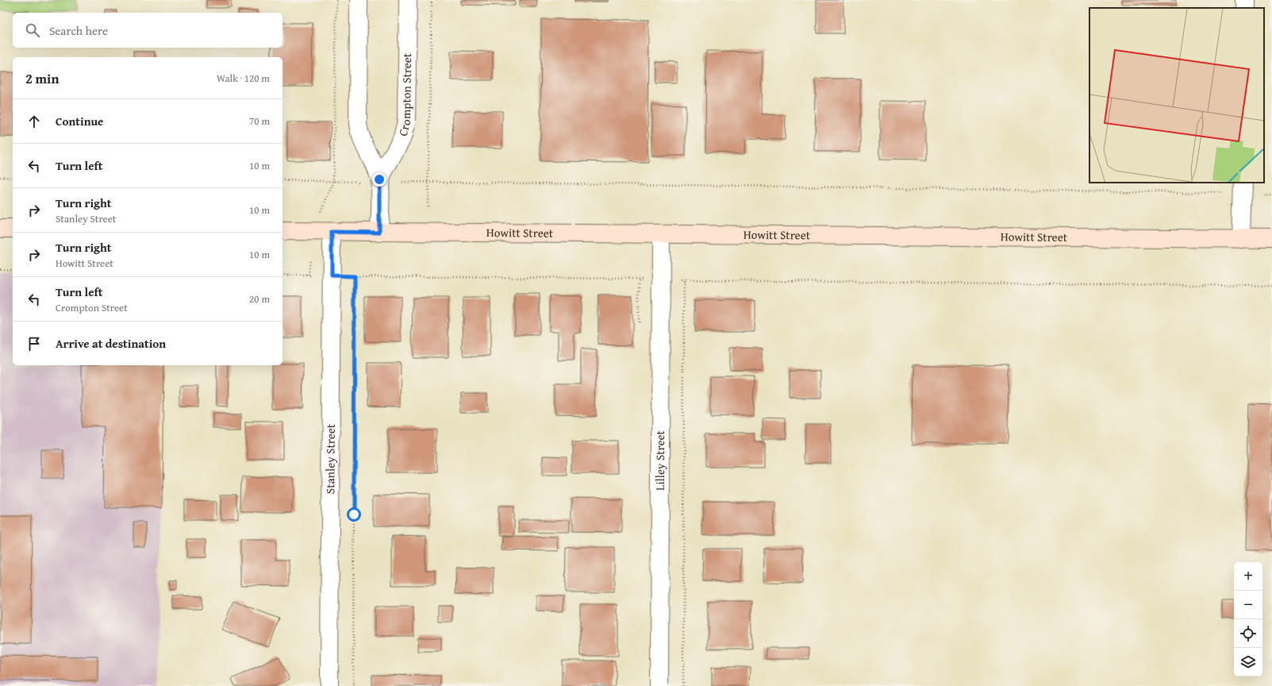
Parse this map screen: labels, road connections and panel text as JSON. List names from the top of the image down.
{
  "streets": {
    "main road": ["Howitt Street"],
    "street": ["Crompton Street", "Stanley Street", "Lilley Street"]
  },
  "crossings": [
    ["Crompton Street", "Howitt Street"],
    ["Howitt Street", "Stanley Street"],
    ["Howitt Street", "Lilley Street"]
  ],
  "page": {
    "search": "Search here",
    "heading": ["2 min", "Walk · 120 m"],
    "list": [
      ["Continue", "70 m"],
      ["Turn left", "10 m"],
      ["Turn right", "Stanley Street", "10 m"],
      ["Turn right", "Howitt Street", "10 m"],
      ["Turn left", "Crompton Street", "20 m"],
      "Arrive at destination"
    ],
    "map_buttons": ["+", "−"]
  }
}
